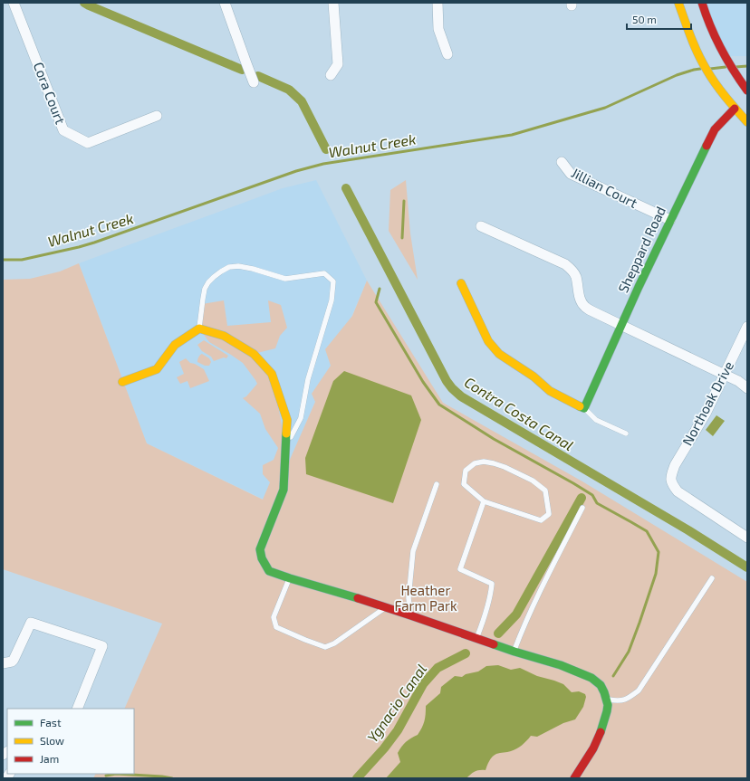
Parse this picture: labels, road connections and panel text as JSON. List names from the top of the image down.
{
  "streets": {
    "street": [
      "Cora Court",
      "Jillian Court",
      "Sheppard Road",
      "Northoak Drive"
    ]
  },
  "crossings": [
    ["Jillian Court", "Sheppard Road"]
  ],
  "water": ["Walnut Creek", "Contra Costa Canal", "Ygnacio Canal"],
  "parks": ["Heather Farm Park"],
  "legend": ["Fast", "Slow", "Jam"],
  "scale_bar": "50 m"
}
